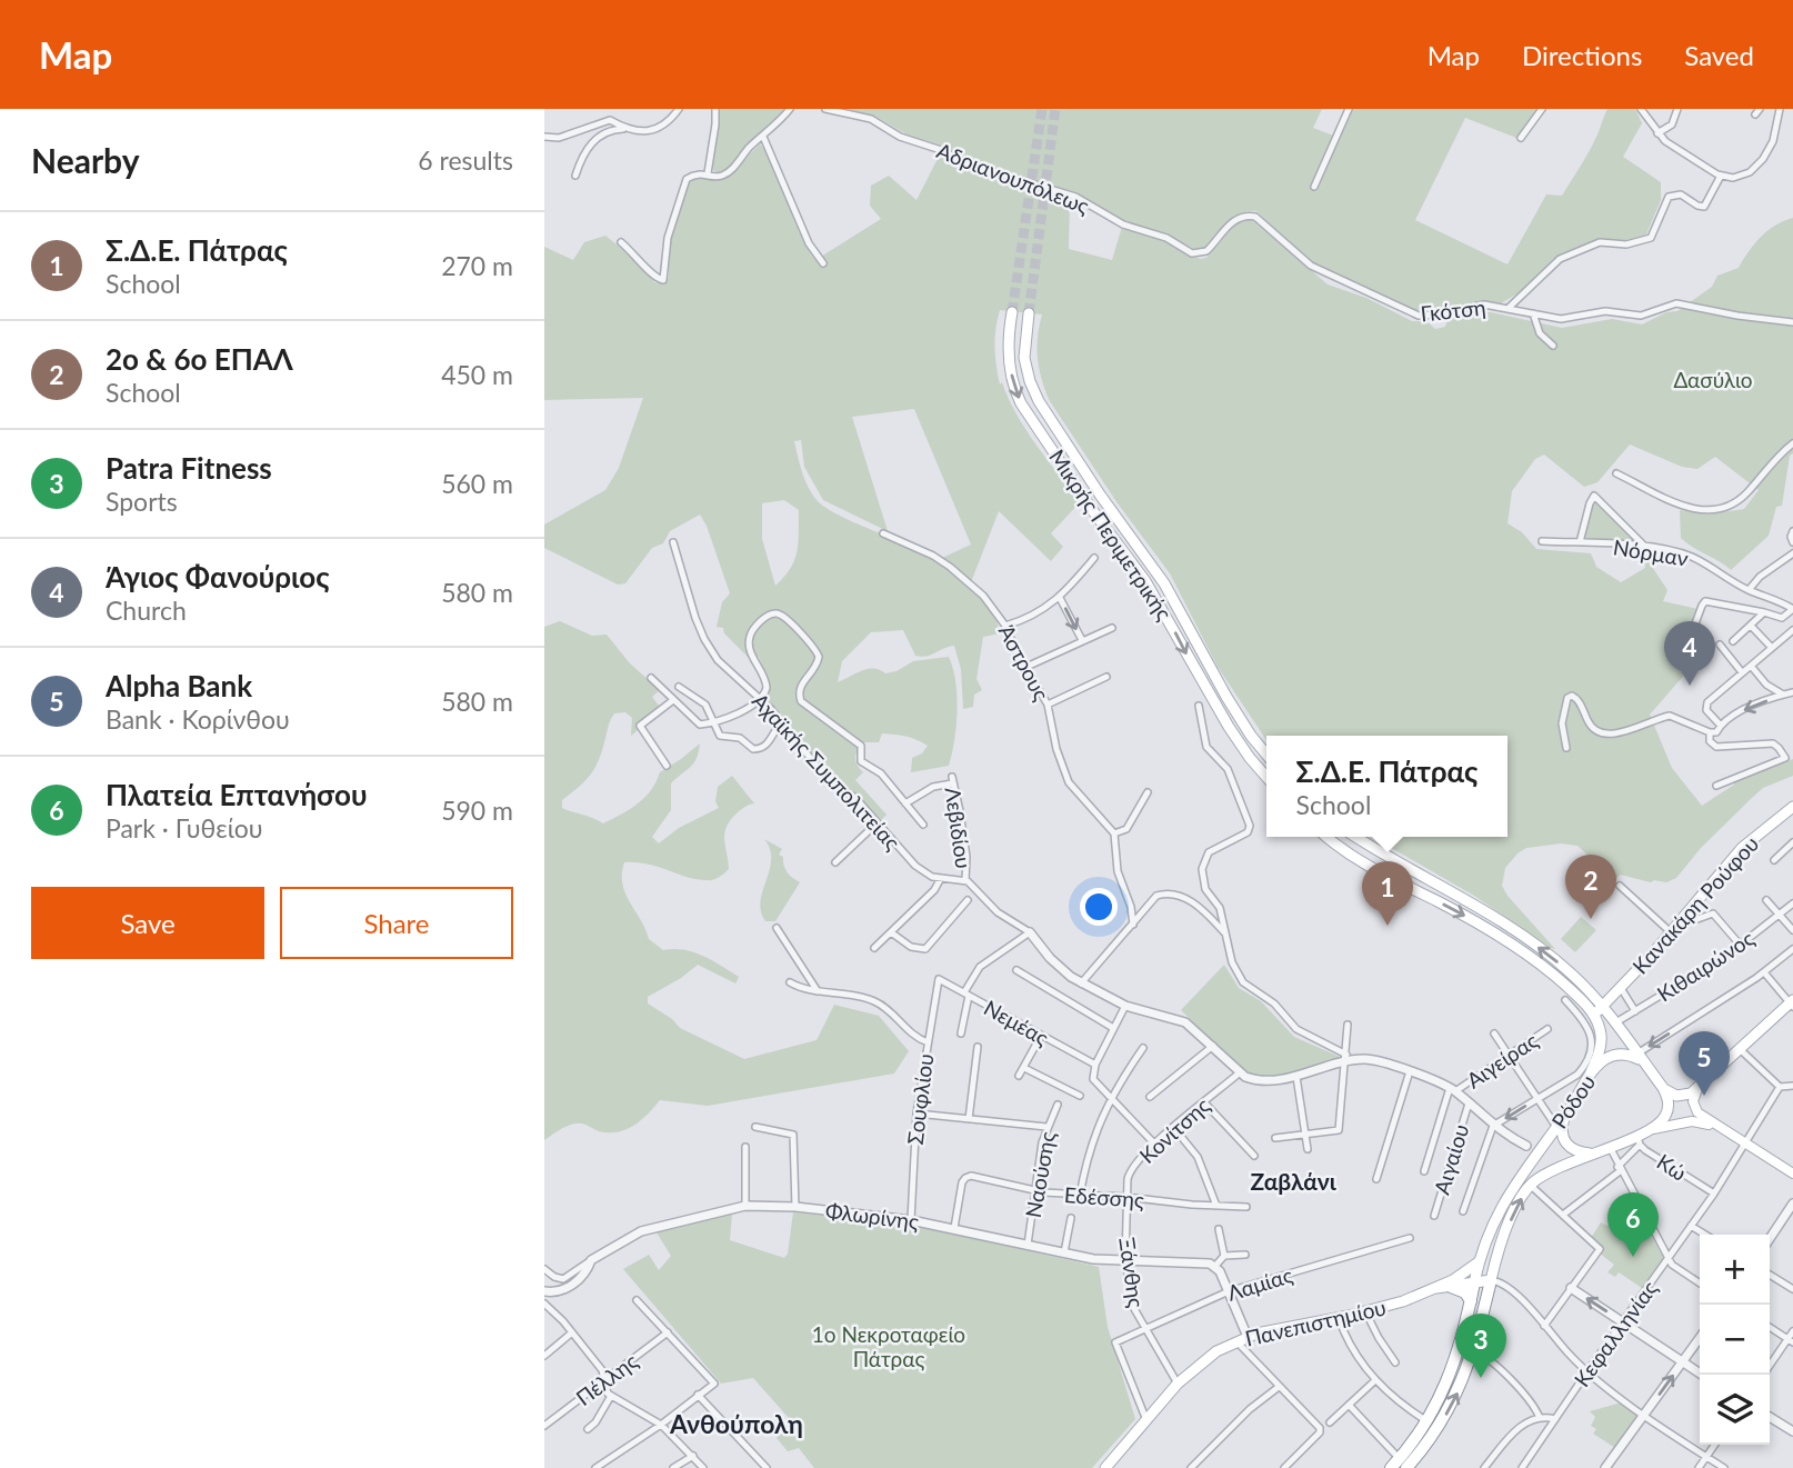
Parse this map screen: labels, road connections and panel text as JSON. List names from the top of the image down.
{
  "streets": {
    "main road": [
      "Μικρής Περιμετρικής",
      "Κανακάρη Ρούφου",
      "Ρόδου",
      "Πανεπιστημίου"
    ],
    "street": [
      "Αδριανουπόλεως",
      "Γκότση",
      "Νόρμαν",
      "Άστρους",
      "Αχαϊκής Συμπολιτείας",
      "Λεβιδίου",
      "Κιθαιρώνος",
      "Νεμέας",
      "Αιγείρας",
      "Σουφλίου",
      "Κονίτσης",
      "Αιγαίου",
      "Κώ",
      "Ναούσης",
      "Εδέσσης",
      "Φλωρίνης",
      "Ξάνθης",
      "Λαμίας",
      "Κεφαλληνίας",
      "Πέλλης"
    ]
  },
  "crossings": [
    ["Αδριανουπόλεως", "Γκότση"],
    ["Αχαϊκής Συμπολιτείας", "Λεβιδίου"],
    ["Νεμέας", "Σουφλίου"],
    ["Σουφλίου", "Φλωρίνης"],
    ["Ρόδου", "Κώ"],
    ["Κονίτσης", "Εδέσσης"],
    ["Κονίτσης", "Ξάνθης"],
    ["Κώ", "Κεφαλληνίας"],
    ["Ναούσης", "Εδέσσης"],
    ["Ναούσης", "Φλωρίνης"],
    ["Εδέσσης", "Φλωρίνης"],
    ["Εδέσσης", "Ξάνθης"],
    ["Φλωρίνης", "Ξάνθης"],
    ["Ξάνθης", "Λαμίας"],
    ["Ξάνθης", "Πανεπιστημίου"],
    ["Λαμίας", "Πανεπιστημίου"]
  ],
  "districts": ["Ζαβλάνι", "Ανθούπολη"],
  "parks": ["Δασύλιο", "1o Νεκροταφείο Πάτρας"],
  "page": {
    "header": "Map",
    "nav": ["Map", "Directions", "Saved"],
    "heading": ["Nearby", "6 results"],
    "list": [
      {
        "mark": "1",
        "name": "Σ.Δ.Ε. Πάτρας",
        "note": "School",
        "value": "270 m"
      },
      {
        "mark": "2",
        "name": "2ο & 6ο ΕΠΑΛ",
        "note": "School",
        "value": "450 m"
      },
      {
        "mark": "3",
        "name": "Patra Fitness",
        "note": "Sports",
        "value": "560 m"
      },
      {
        "mark": "4",
        "name": "Άγιος Φανούριος",
        "note": "Church",
        "value": "580 m"
      },
      {
        "mark": "5",
        "name": "Alpha Bank",
        "note": "Bank · Κορίνθου",
        "value": "580 m"
      },
      {
        "mark": "6",
        "name": "Πλατεία Επτανήσου",
        "note": "Park · Γυθείου",
        "value": "590 m"
      }
    ],
    "pins": [
      "4",
      "2",
      "1",
      "5",
      "6",
      "3"
    ],
    "popup": ["Σ.Δ.Ε. Πάτρας", "School"],
    "buttons": ["Save", "Share"],
    "map_buttons": ["+", "−"]
  }
}
